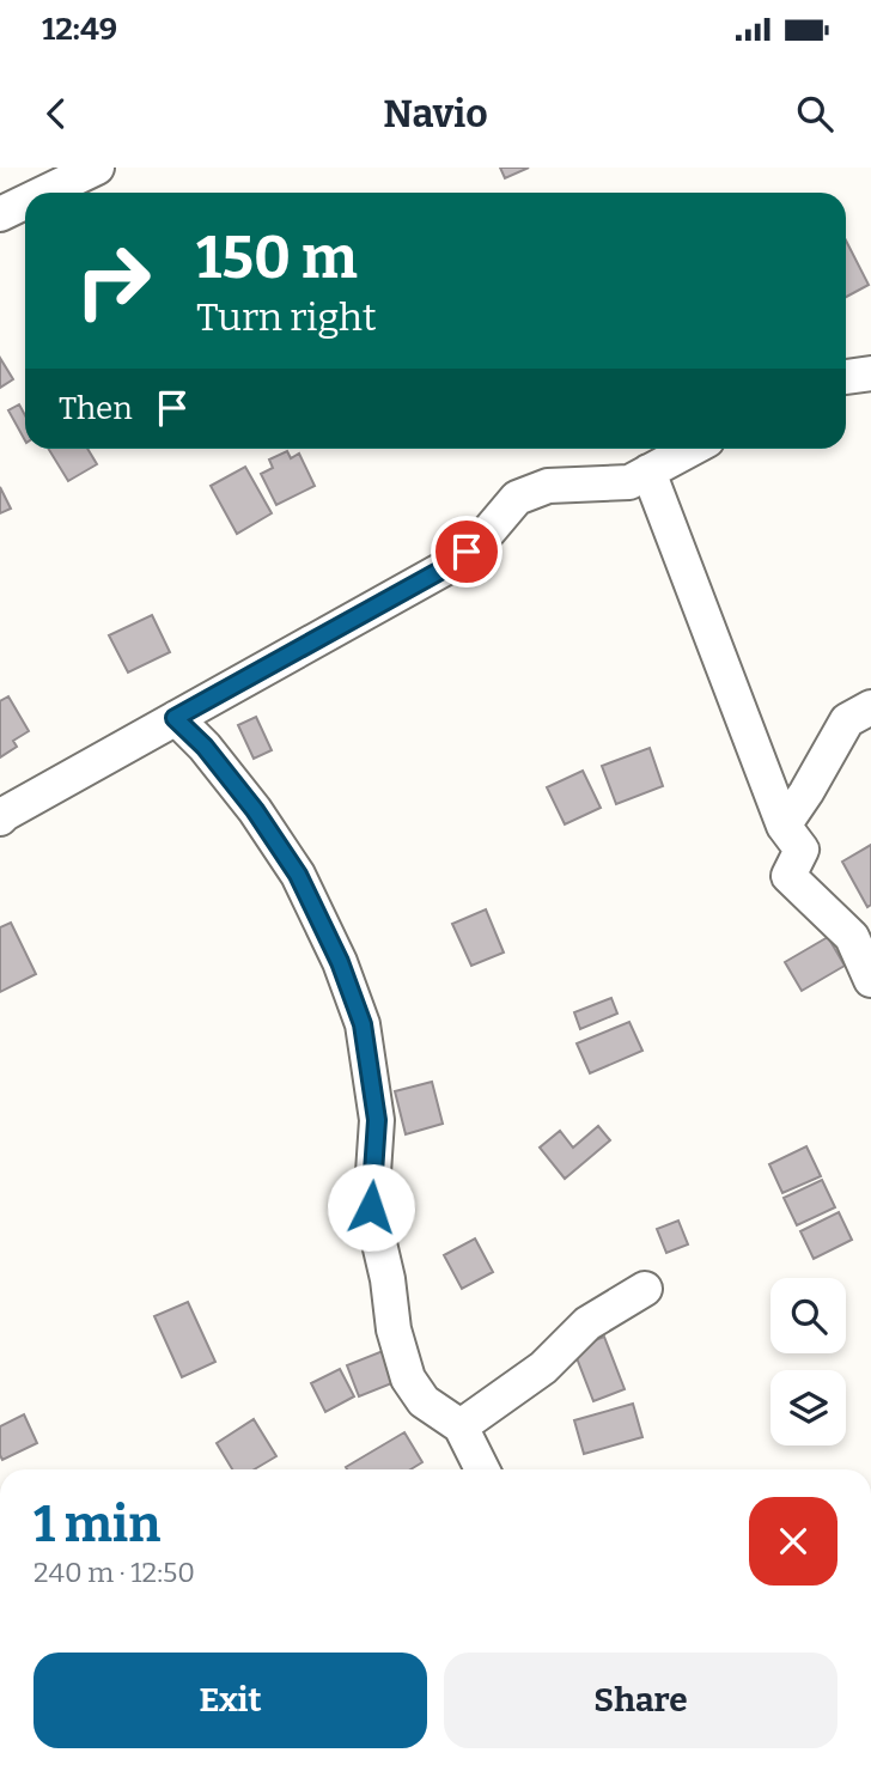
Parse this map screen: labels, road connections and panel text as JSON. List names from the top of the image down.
{
  "page": {
    "status": "12:49",
    "header": "Navio",
    "turn": ["150 m", "Turn right"],
    "then": "Then",
    "heading": ["1 min", "240 m · 12:50"],
    "buttons": ["Exit", "Share"]
  }
}
